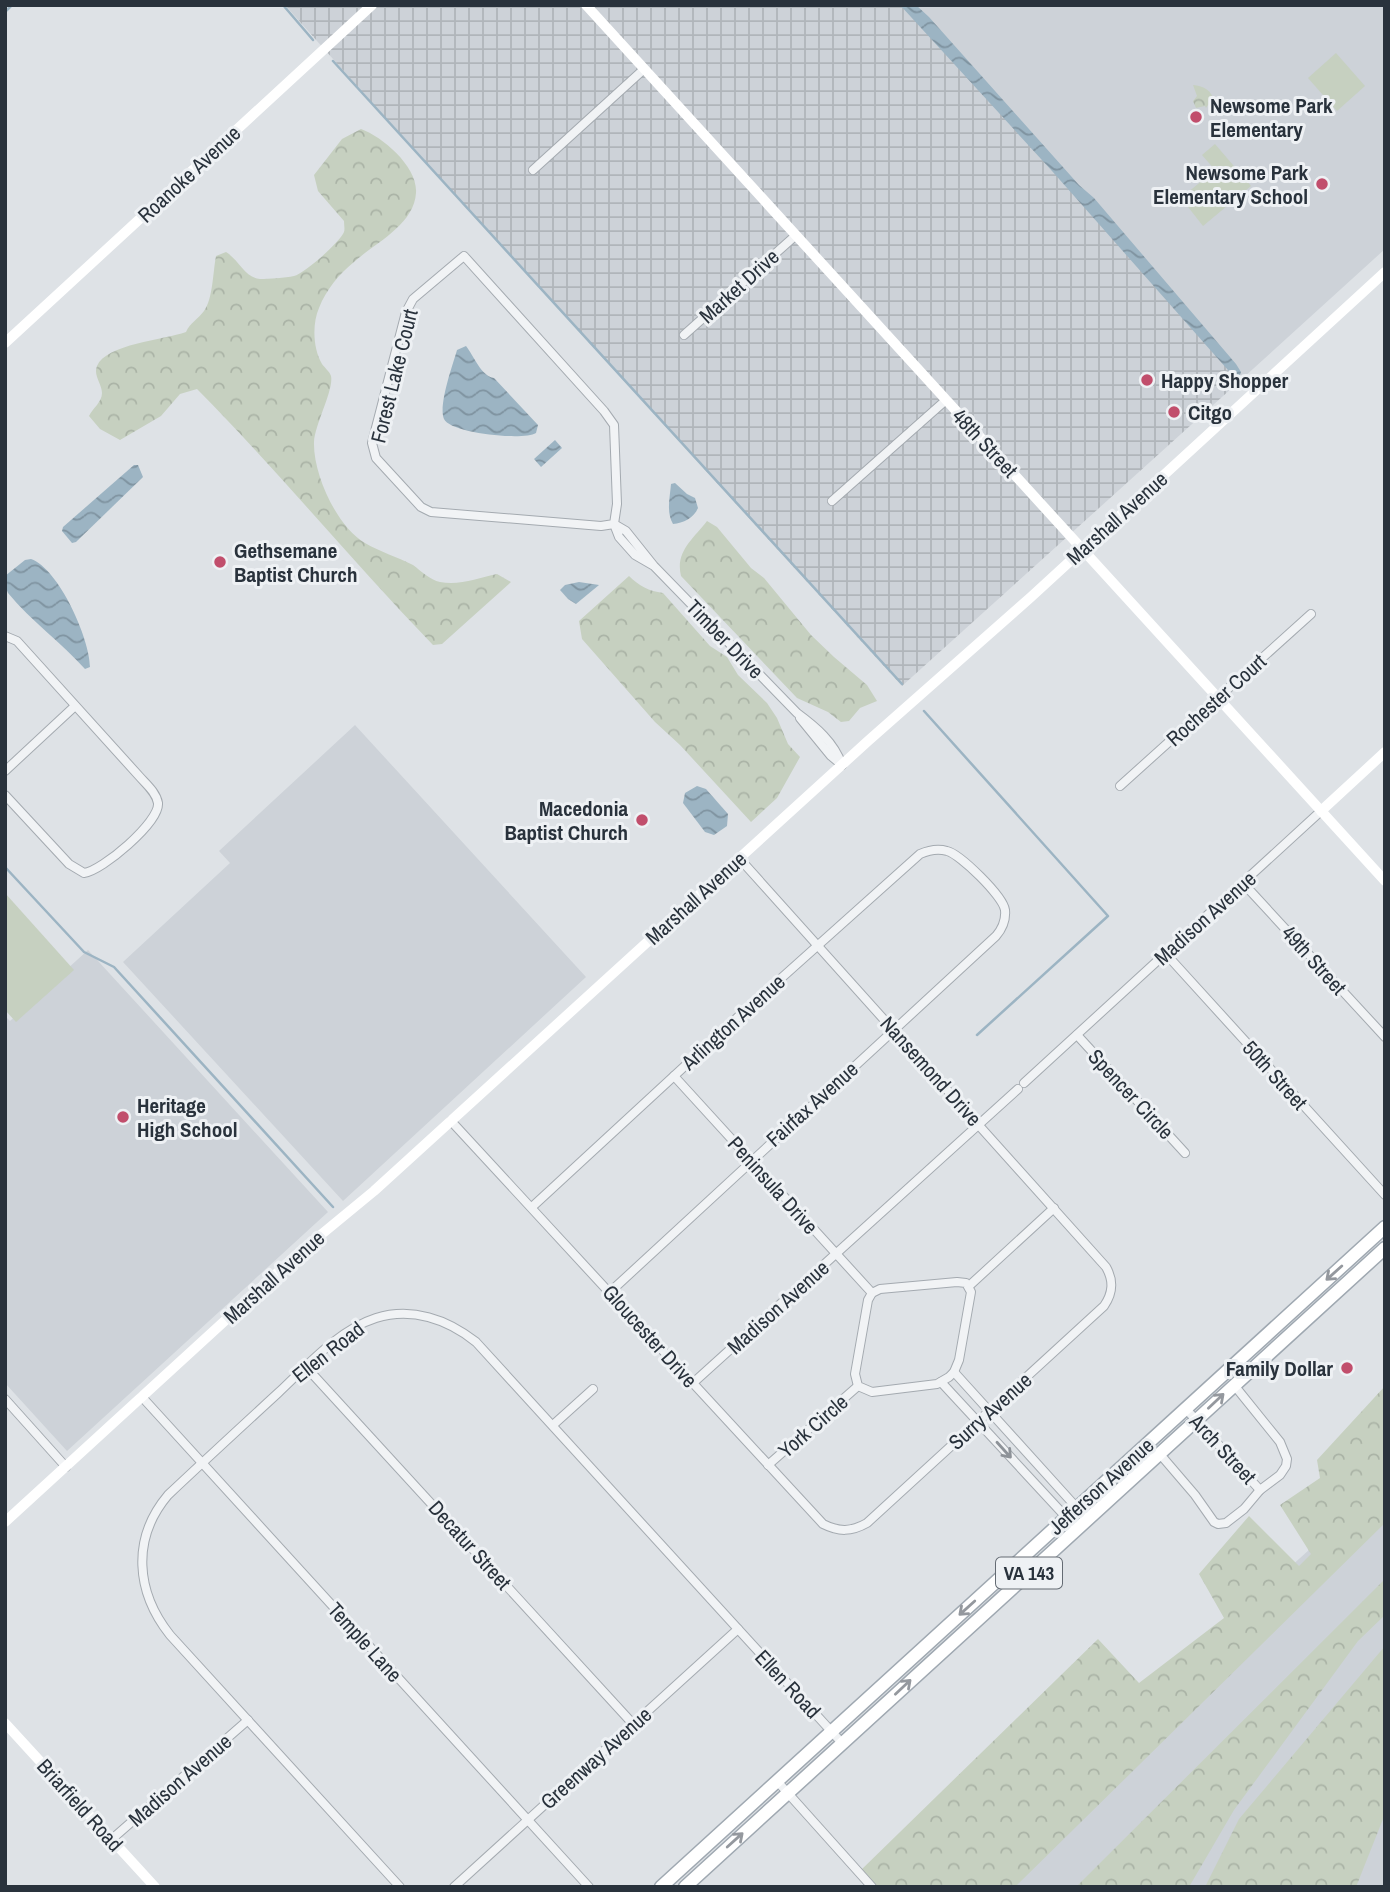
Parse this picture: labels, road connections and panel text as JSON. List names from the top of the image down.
{
  "streets": {
    "main road": ["Jefferson Avenue", "VA 143"],
    "street": [
      "Roanoke Avenue",
      "Market Drive",
      "Forest Lake Court",
      "48th Street",
      "Marshall Avenue",
      "Timber Drive",
      "Rochester Court",
      "Madison Avenue",
      "49th Street",
      "Arlington Avenue",
      "Nansemond Drive",
      "50th Street",
      "Spencer Circle",
      "Fairfax Avenue",
      "Peninsula Drive",
      "Gloucester Drive",
      "Ellen Road",
      "Surry Avenue",
      "York Circle",
      "Arch Street",
      "Decatur Street",
      "Temple Lane",
      "Greenway Avenue",
      "Briarfield Road"
    ]
  },
  "crossings": [
    ["Market Drive", "48th Street"],
    ["Forest Lake Court", "Timber Drive"],
    ["48th Street", "Marshall Avenue"],
    ["48th Street", "Rochester Court"],
    ["48th Street", "Madison Avenue"],
    ["Marshall Avenue", "Timber Drive"],
    ["Marshall Avenue", "Nansemond Drive"],
    ["Marshall Avenue", "Gloucester Drive"],
    ["Marshall Avenue", "Temple Lane"],
    ["Madison Avenue", "49th Street"],
    ["Madison Avenue", "Nansemond Drive"],
    ["Madison Avenue", "50th Street"],
    ["Madison Avenue", "Spencer Circle"],
    ["Madison Avenue", "Peninsula Drive"],
    ["Madison Avenue", "Gloucester Drive"],
    ["Madison Avenue", "Ellen Road"],
    ["Madison Avenue", "Briarfield Road"],
    ["Arlington Avenue", "Nansemond Drive"],
    ["Arlington Avenue", "Fairfax Avenue"],
    ["Arlington Avenue", "Peninsula Drive"],
    ["Arlington Avenue", "Gloucester Drive"],
    ["Nansemond Drive", "Fairfax Avenue"],
    ["Nansemond Drive", "Surry Avenue"],
    ["Fairfax Avenue", "Peninsula Drive"],
    ["Fairfax Avenue", "Gloucester Drive"],
    ["Peninsula Drive", "York Circle"],
    ["Gloucester Drive", "Surry Avenue"],
    ["Gloucester Drive", "York Circle"],
    ["Ellen Road", "Jefferson Avenue"],
    ["Ellen Road", "Decatur Street"],
    ["Ellen Road", "Temple Lane"],
    ["Ellen Road", "Greenway Avenue"],
    ["Arch Street", "Jefferson Avenue"],
    ["Decatur Street", "Greenway Avenue"],
    ["Temple Lane", "Greenway Avenue"]
  ],
  "places": [
    "Newsome Park Elementary",
    "Newsome Park Elementary School",
    "Happy Shopper",
    "Citgo",
    "Gethsemane Baptist Church",
    "Macedonia Baptist Church",
    "Heritage High School",
    "Family Dollar"
  ]
}
